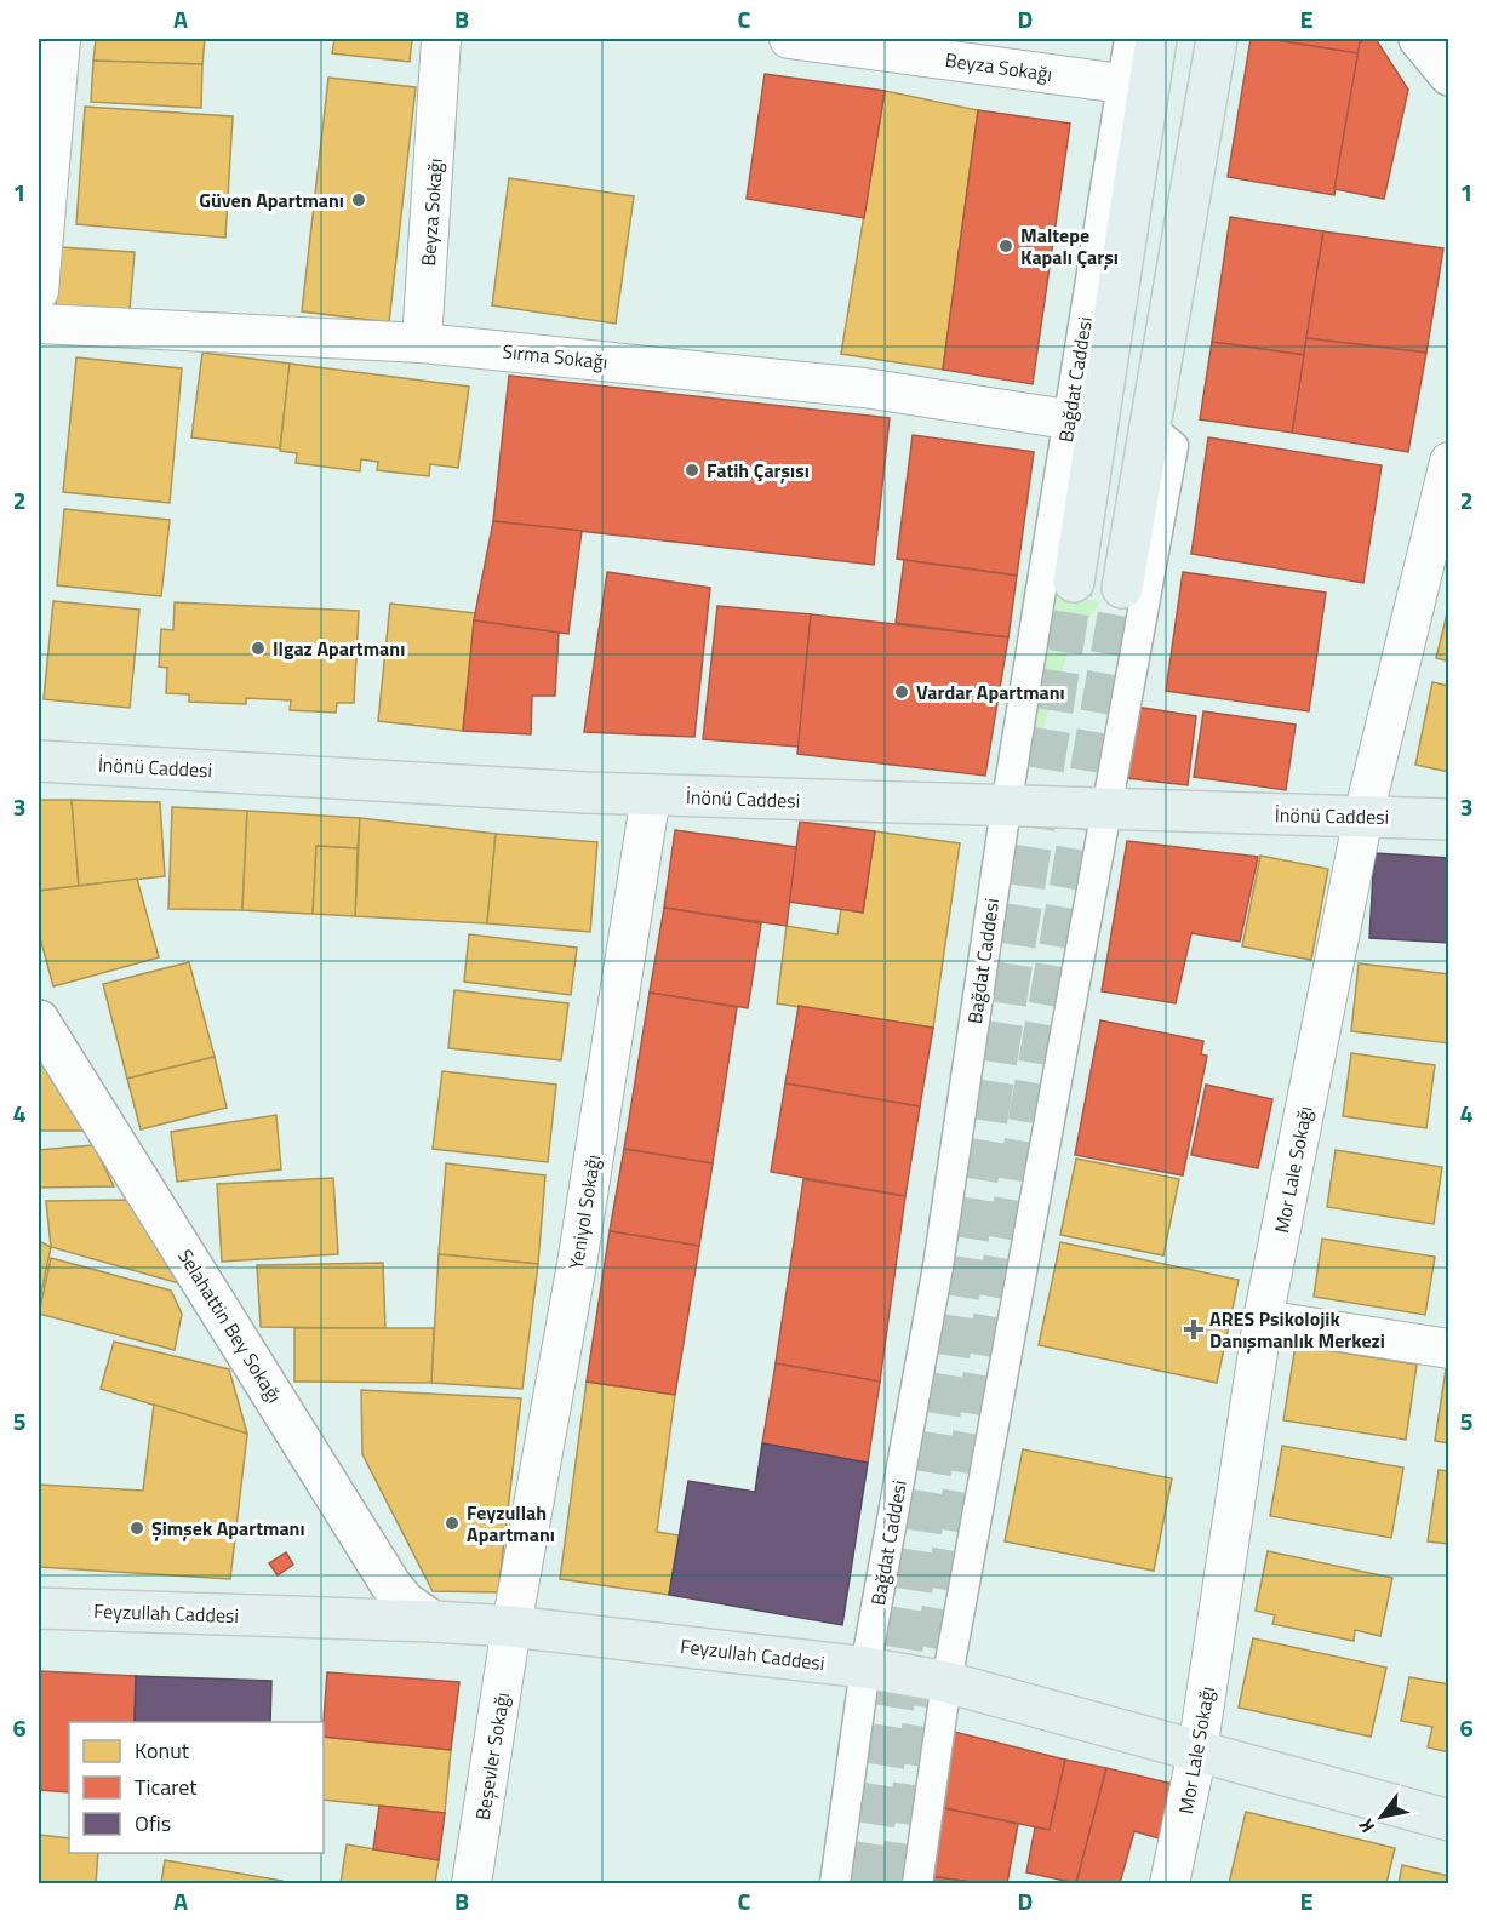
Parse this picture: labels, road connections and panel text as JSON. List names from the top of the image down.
{
  "streets": {
    "main road": [
      "Bağdat Caddesi",
      "İnönü Caddesi",
      "Selahattin Bey Sokağı",
      "Feyzullah Caddesi"
    ],
    "street": [
      "Beyza Sokağı",
      "Sırma Sokağı",
      "Mor Lale Sokağı",
      "Yeniyol Sokağı",
      "Beşevler Sokağı"
    ]
  },
  "crossings": [
    ["Beyza Sokağı", "Sırma Sokağı"],
    ["Beyza Sokağı", "Bağdat Caddesi"],
    ["Sırma Sokağı", "Bağdat Caddesi"],
    ["Bağdat Caddesi", "İnönü Caddesi"],
    ["Bağdat Caddesi", "Feyzullah Caddesi"],
    ["İnönü Caddesi", "Mor Lale Sokağı"],
    ["İnönü Caddesi", "Yeniyol Sokağı"],
    ["Mor Lale Sokağı", "Feyzullah Caddesi"],
    ["Yeniyol Sokağı", "Feyzullah Caddesi"],
    ["Yeniyol Sokağı", "Beşevler Sokağı"],
    ["Selahattin Bey Sokağı", "Feyzullah Caddesi"],
    ["Feyzullah Caddesi", "Beşevler Sokağı"]
  ],
  "places": {
    "other": [
      "Güven Apartmanı",
      "Maltepe Kapalı Çarşı",
      "Fatih Çarşısı",
      "Ilgaz Apartmanı",
      "Vardar Apartmanı",
      "Feyzullah Apartmanı",
      "Şimşek Apartmanı"
    ],
    "health": ["ARES Psikolojik Danışmanlık Merkezi"]
  },
  "legend": ["Konut", "Ticaret", "Ofis"],
  "north": "bottom left",
  "grid": {
    "columns": [
      "A",
      "B",
      "C",
      "D",
      "E"
    ],
    "rows": [
      "1",
      "2",
      "3",
      "4",
      "5",
      "6"
    ]
  }
}
